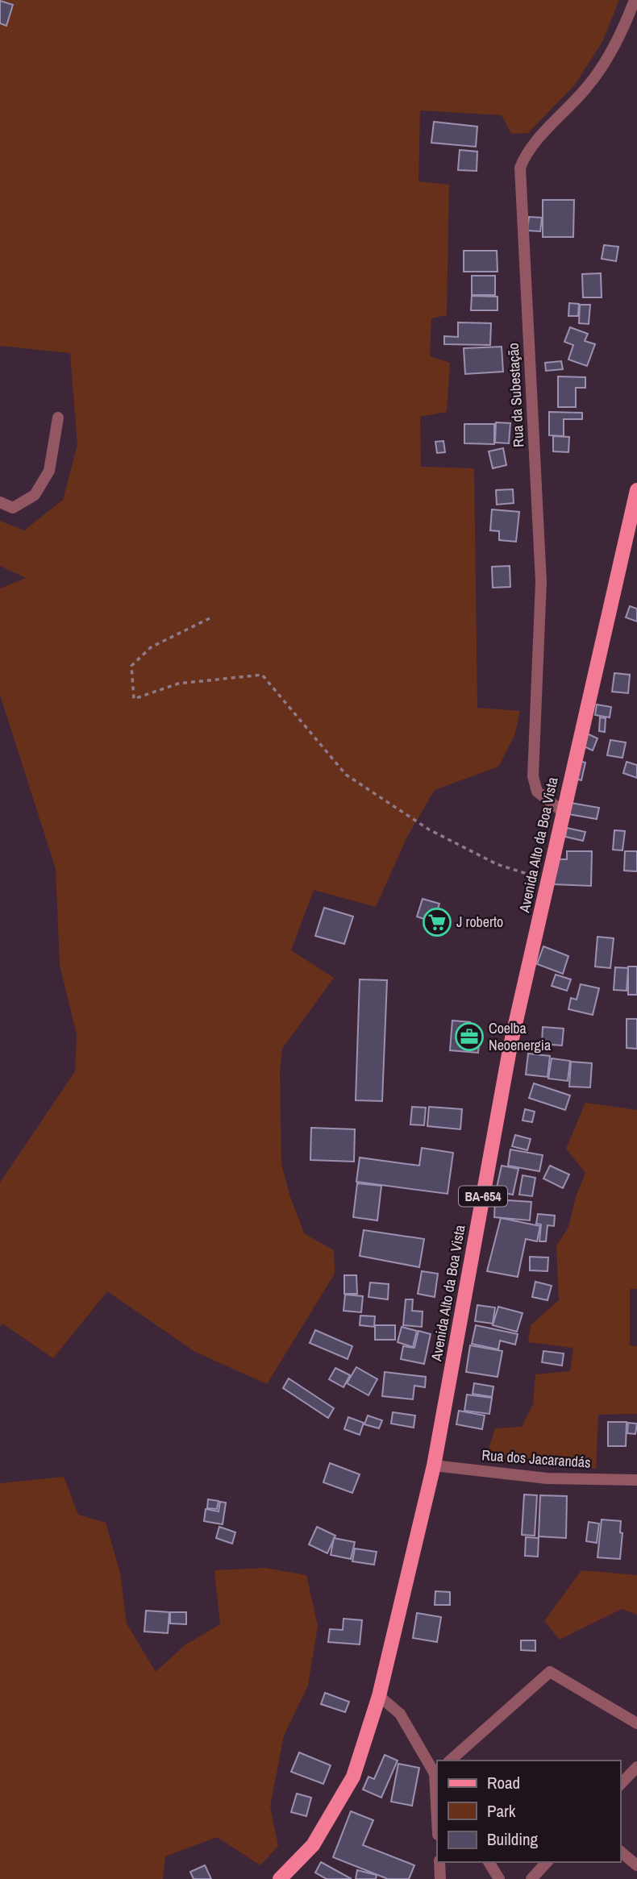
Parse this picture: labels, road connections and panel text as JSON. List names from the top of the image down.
{
  "streets": {
    "main road": ["Avenida Alto da Boa Vista", "BA-654"],
    "street": ["Rua da Subestação", "Rua dos Jacarandás"]
  },
  "crossings": [
    ["Rua da Subestação", "Avenida Alto da Boa Vista"],
    ["Avenida Alto da Boa Vista", "Rua dos Jacarandás"]
  ],
  "places": {
    "supermarket": ["J roberto"],
    "office": ["Coelba Neoenergia"]
  },
  "legend": ["Road", "Park", "Building"]
}
